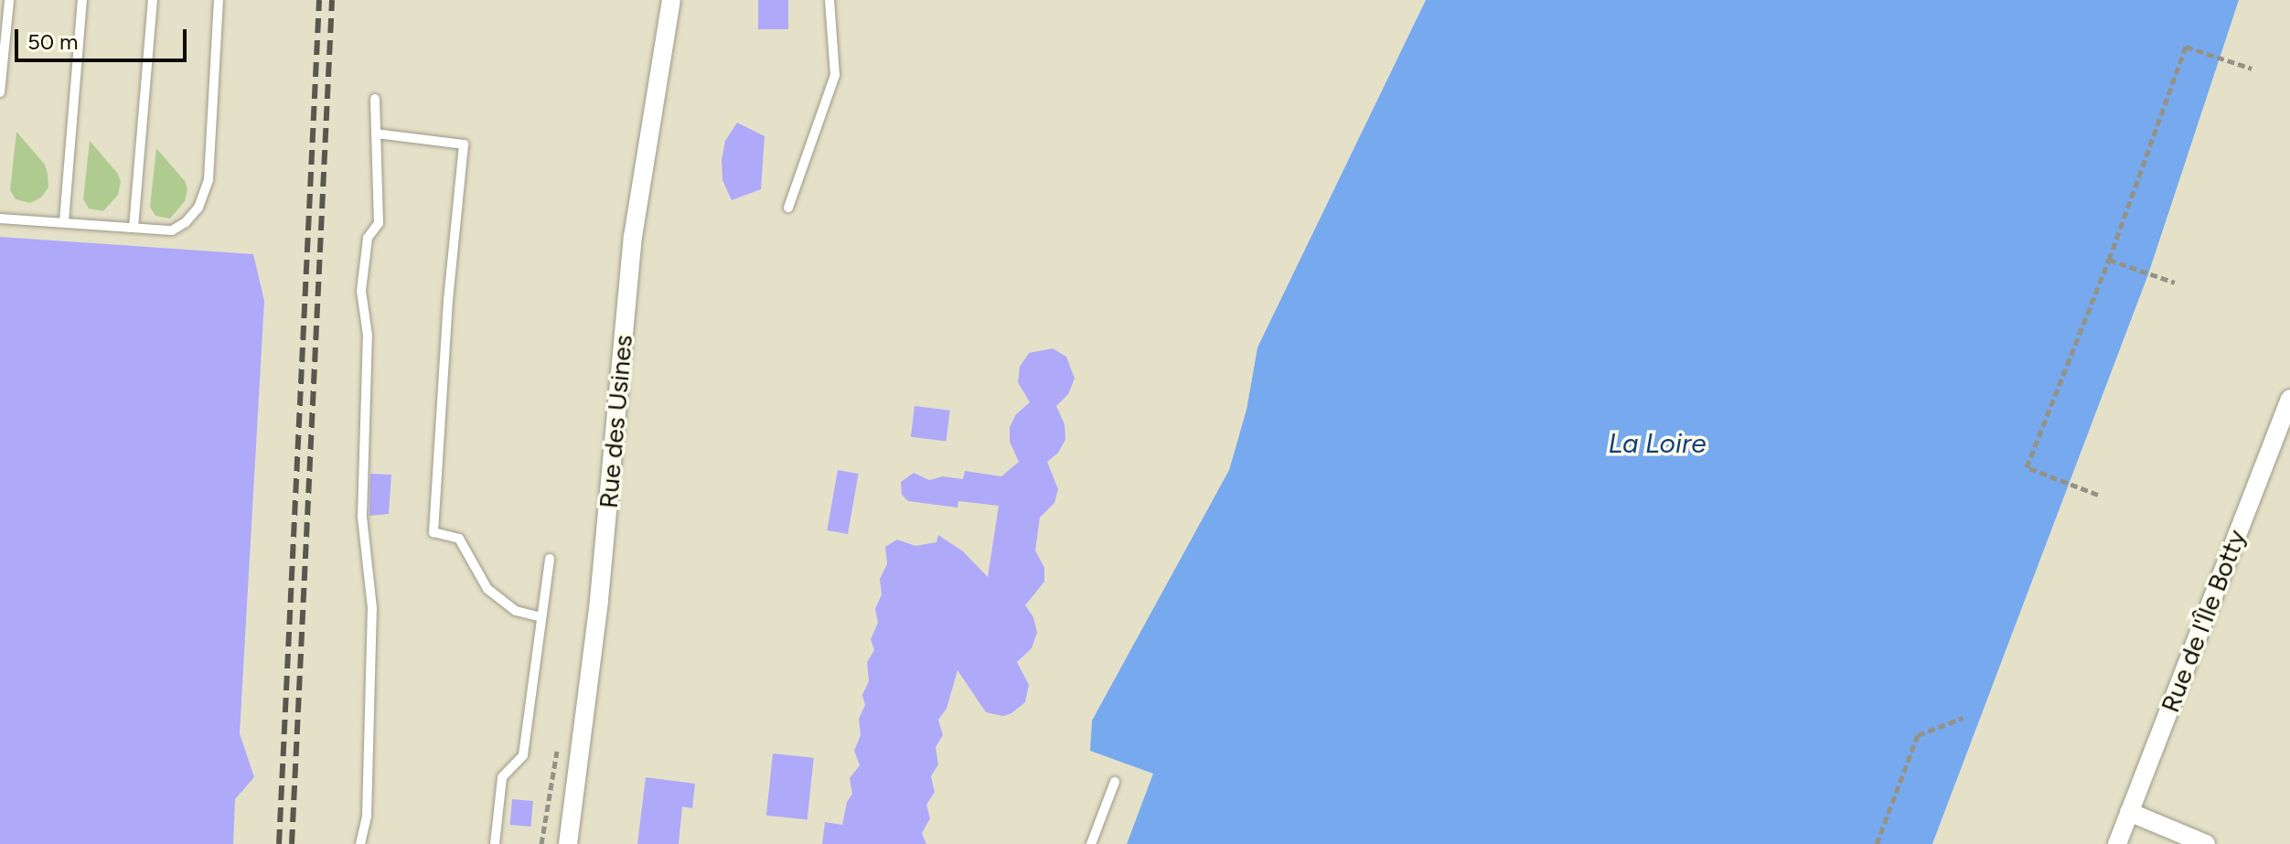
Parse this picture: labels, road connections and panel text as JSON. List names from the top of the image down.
{
  "streets": {
    "street": ["Rue des Usines", "Rue de l'Île Botty"]
  },
  "water": ["La Loire"],
  "scale_bar": "50 m"
}
